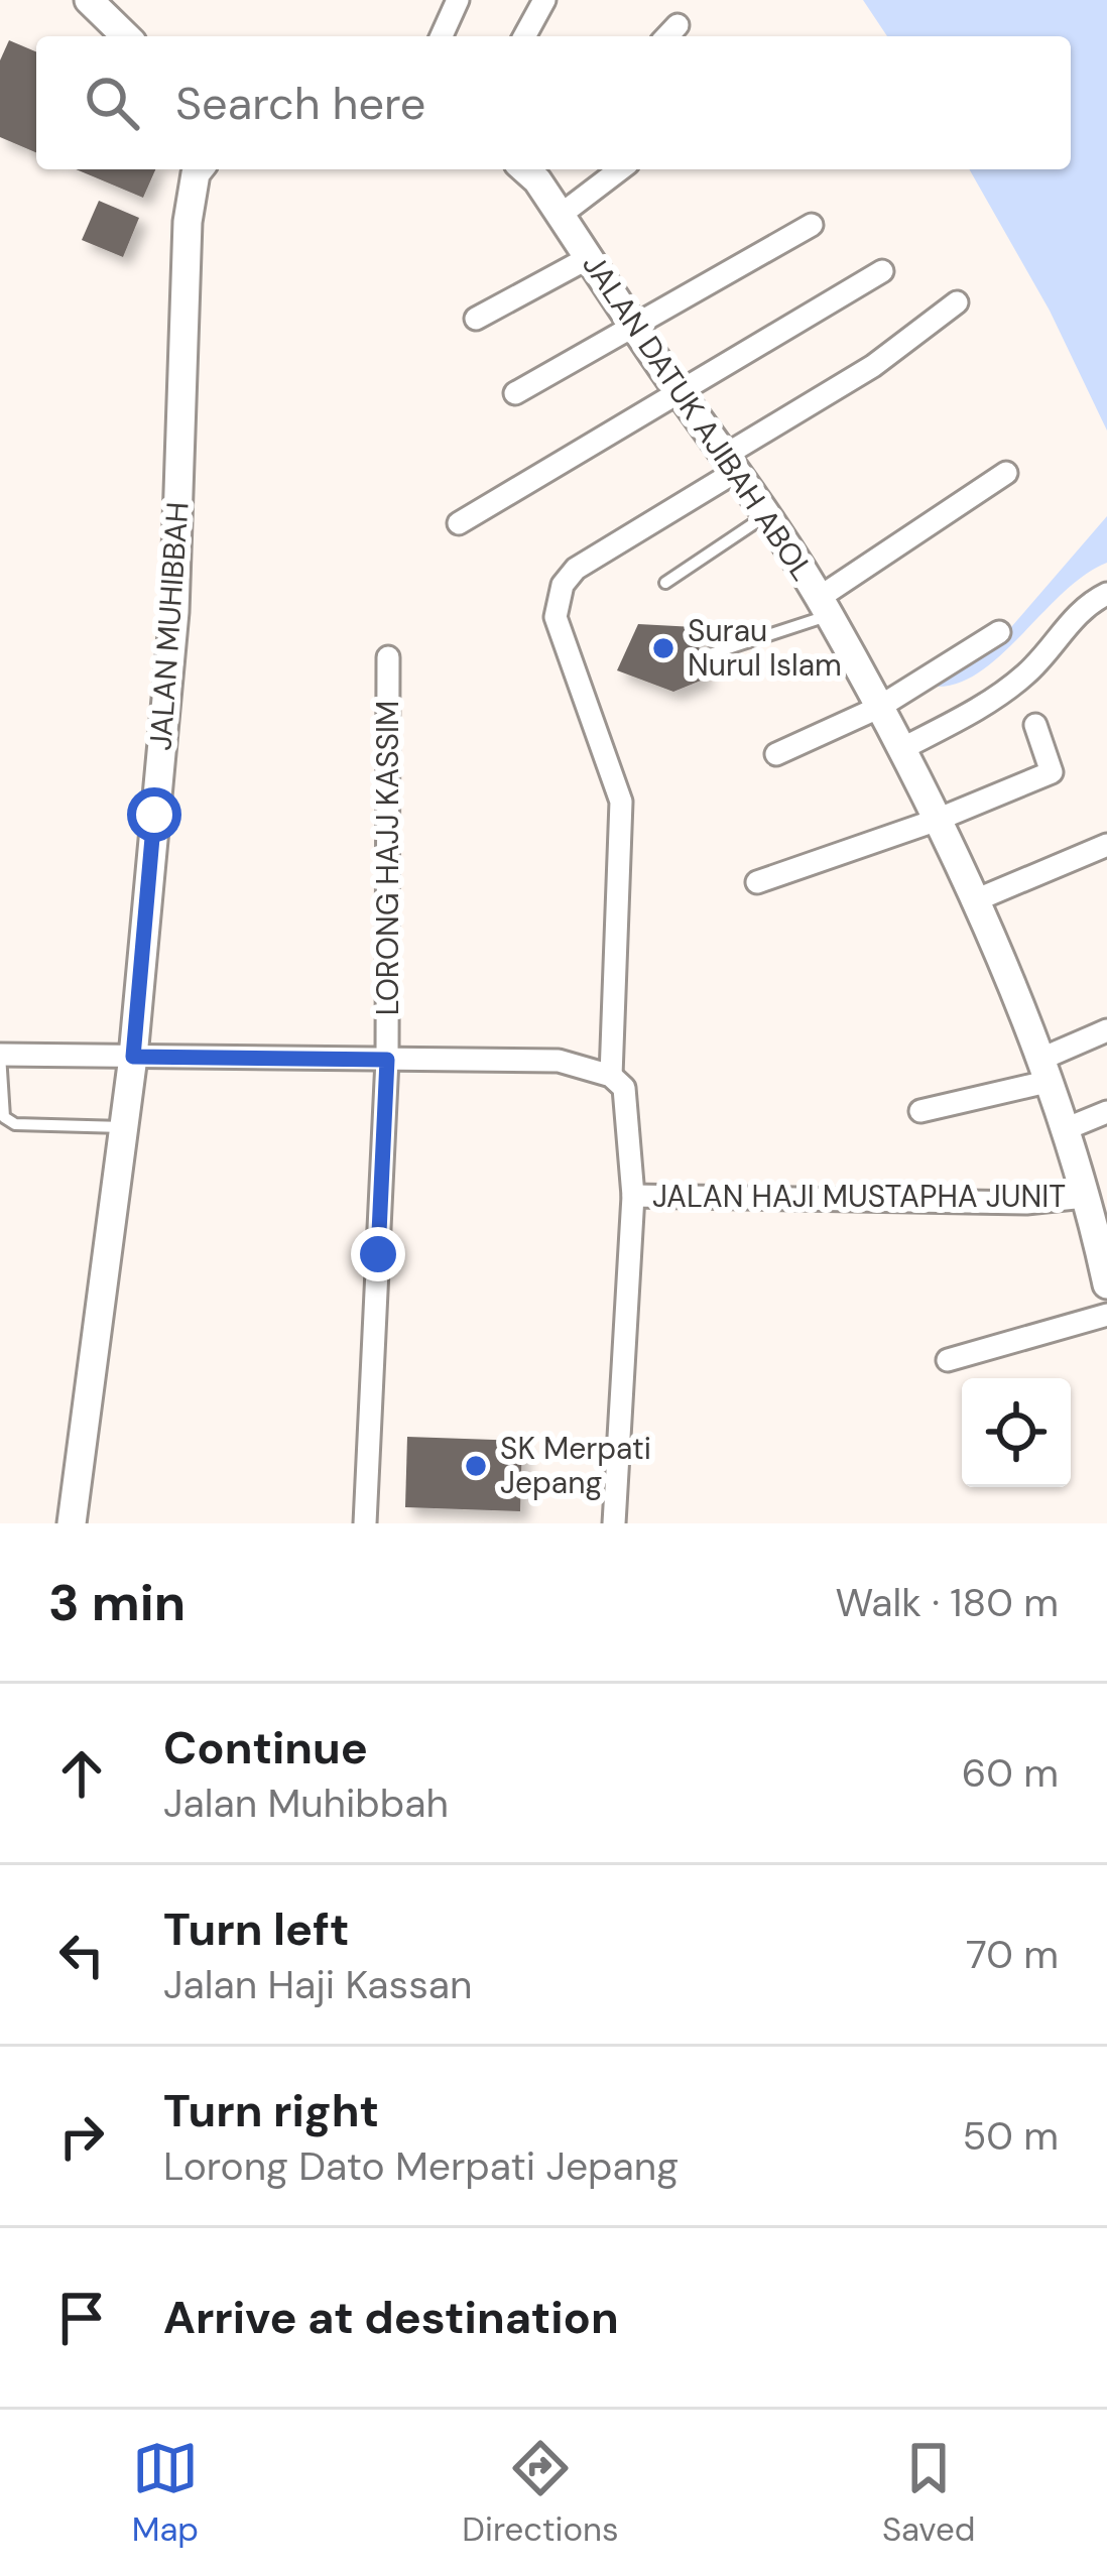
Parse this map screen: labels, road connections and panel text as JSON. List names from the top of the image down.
{
  "streets": {
    "main road": ["JALAN DATUK AJIBAH ABOL", "JALAN MUHIBBAH"],
    "street": ["LORONG HAJJ KASSIM", "JALAN HAJI MUSTAPHA JUNIT"]
  },
  "crossings": [
    ["JALAN DATUK AJIBAH ABOL", "JALAN HAJI MUSTAPHA JUNIT"]
  ],
  "places": ["Surau Nurul Islam", "SK Merpati Jepang"],
  "page": {
    "search": "Search here",
    "heading": ["3 min", "Walk · 180 m"],
    "list": [
      ["Continue", "Jalan Muhibbah", "60 m"],
      ["Turn left", "Jalan Haji Kassan", "70 m"],
      ["Turn right", "Lorong Dato Merpati Jepang", "50 m"],
      "Arrive at destination"
    ],
    "nav": ["Map", "Directions", "Saved"]
  }
}
